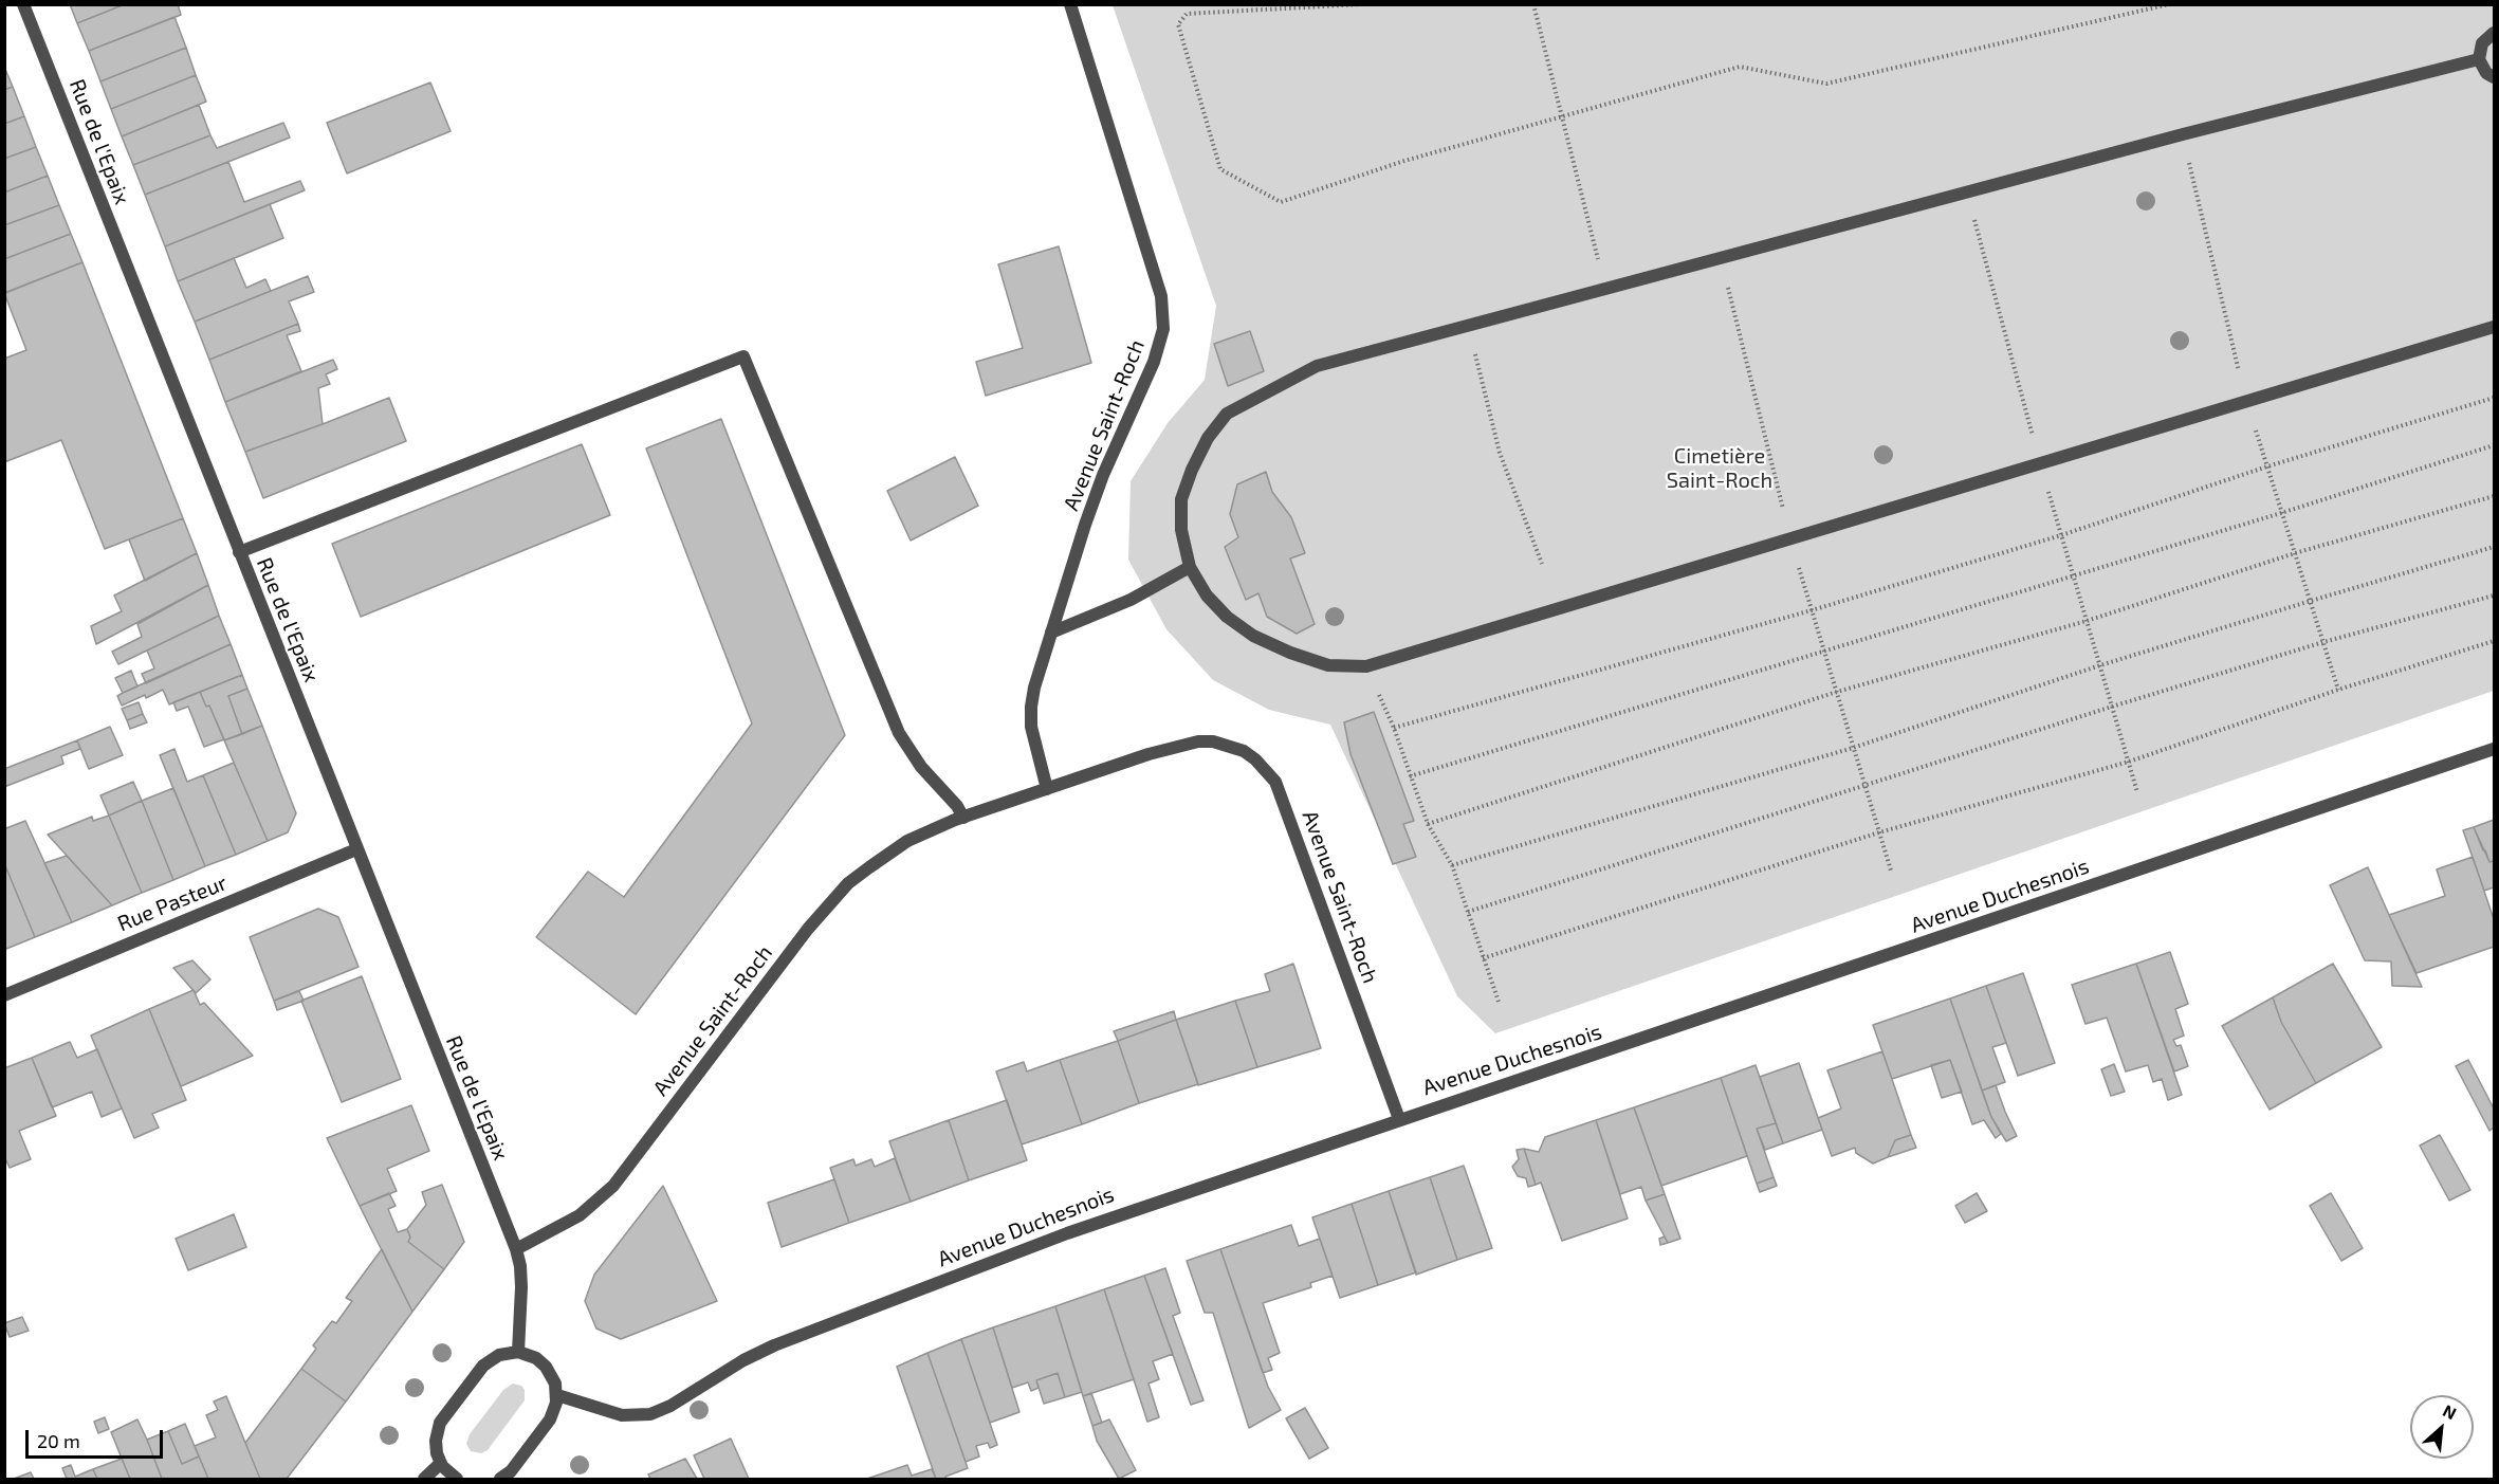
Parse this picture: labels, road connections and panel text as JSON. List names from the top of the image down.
{
  "streets": {
    "street": [
      "Rue de l'Epaix",
      "Avenue Saint-Roch",
      "Avenue Duchesnois",
      "Rue Pasteur"
    ]
  },
  "crossings": [
    ["Rue de l'Epaix", "Avenue Saint-Roch"],
    ["Rue de l'Epaix", "Rue Pasteur"],
    ["Avenue Saint-Roch", "Avenue Duchesnois"]
  ],
  "parks": ["Cimetière Saint-Roch"],
  "scale_bar": "20 m",
  "north": "top right"
}
